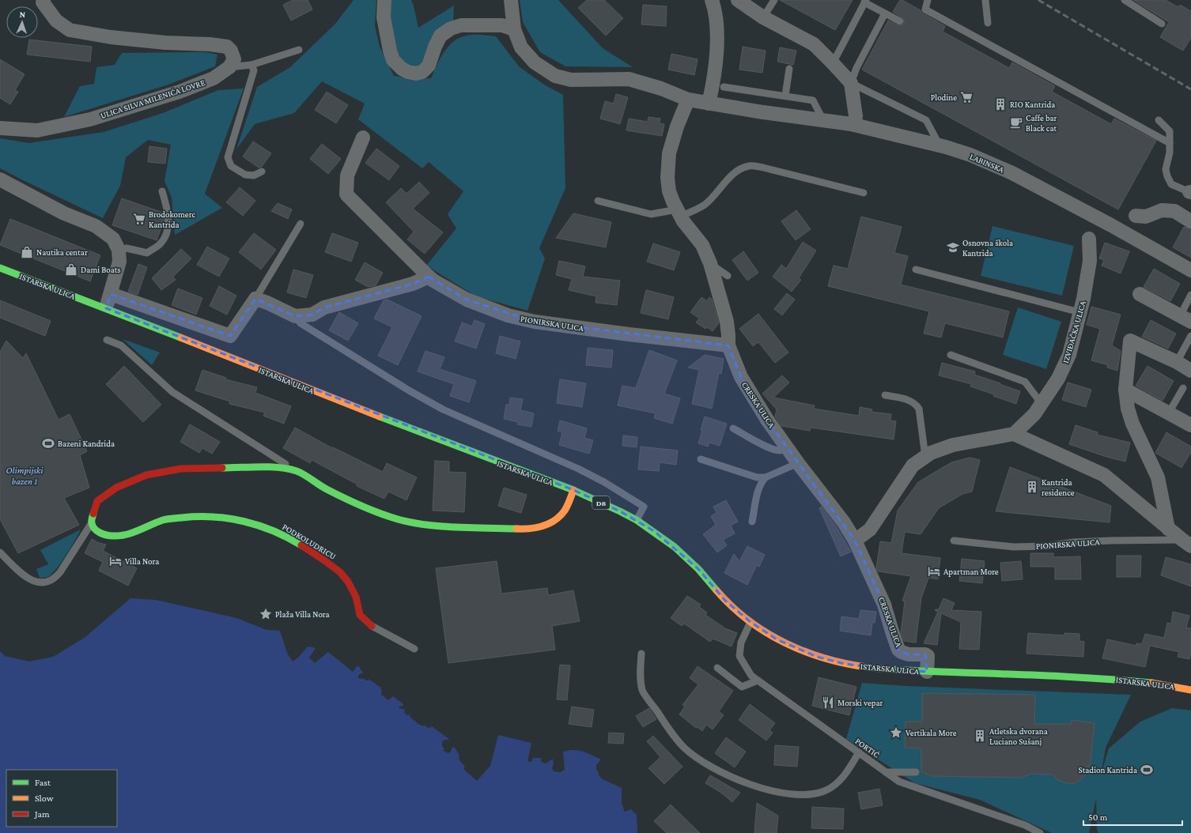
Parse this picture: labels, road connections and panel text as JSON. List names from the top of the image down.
{
  "streets": {
    "main road": ["ISTARSKA ULICA", "D8", "PODKOLUDRICU"],
    "street": [
      "ULICA SILVA MILENIĆA LOVRE",
      "LABINSKA",
      "PIONIRSKA ULICA",
      "IZVIĐAČKA ULICA",
      "CRESKA ULICA"
    ],
    "lane": ["PORTIĆ"]
  },
  "crossings": [
    ["LABINSKA", "CRESKA ULICA"],
    ["ISTARSKA ULICA", "CRESKA ULICA"],
    ["ISTARSKA ULICA", "PORTIĆ"],
    ["PIONIRSKA ULICA", "IZVIĐAČKA ULICA"],
    ["PIONIRSKA ULICA", "CRESKA ULICA"]
  ],
  "water": ["Olimpijski bazen 1"],
  "places": {
    "supermarket": ["Plodine", "Brodokomerc Kantrida"],
    "building": ["RIO Kantrida", "Kantrida residence", "Atletska dvorana Luciano Sušanj"],
    "cafe": ["Caffe bar Black cat"],
    "school or university": ["Osnovna škola Kantrida"],
    "shop": ["Nautika centar", "Dami Boats"],
    "sports": ["Bazeni Kandrida", "Stadion Kantrida"],
    "hotel": ["Villa Nora", "Apartman More"],
    "place": ["Plaža Villa Nora", "Vertikala More"],
    "restaurant": ["Morski vepar"]
  },
  "legend": ["Fast", "Slow", "Jam"],
  "scale_bar": "50 m",
  "north": "top"
}
